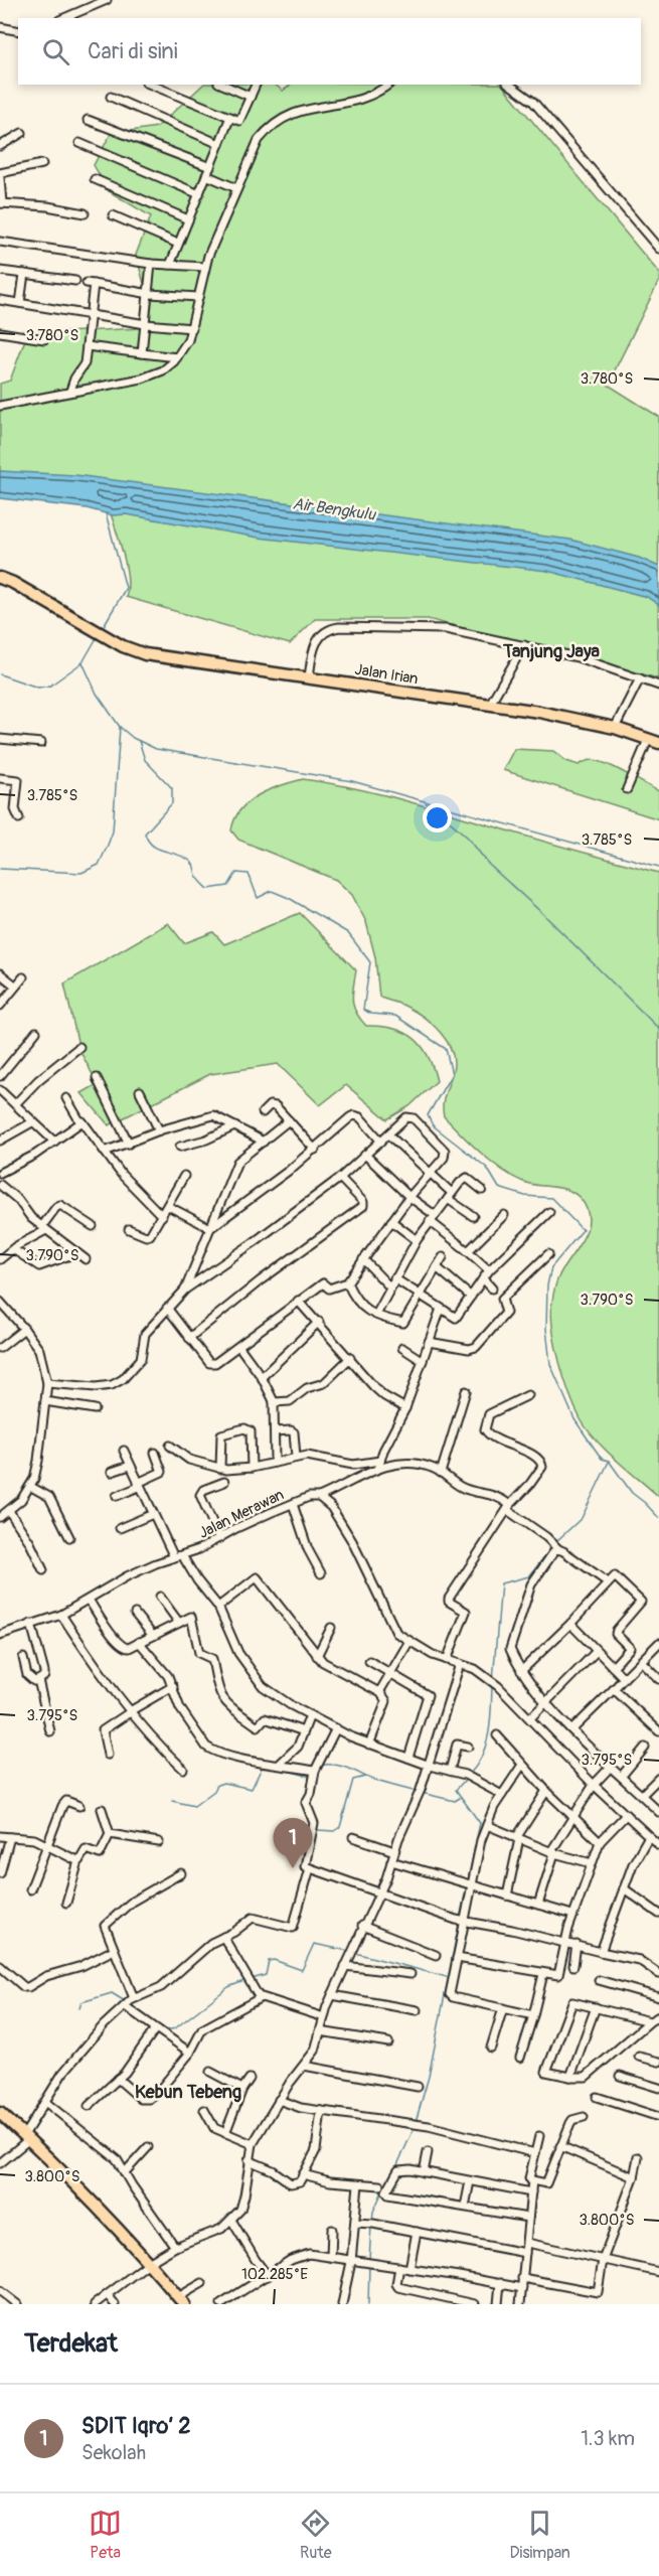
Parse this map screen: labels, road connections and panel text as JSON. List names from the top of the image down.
{
  "streets": {
    "main road": ["Jalan Irian"],
    "street": ["Jalan Merawan"]
  },
  "districts": ["Tanjung Jaya", "Kebun Tebeng"],
  "water": ["Air Bengkulu"],
  "page": {
    "search": "Cari di sini",
    "pins": "1",
    "heading": "Terdekat",
    "list": [
      {
        "mark": "1",
        "name": "SDIT Iqro’ 2",
        "note": "Sekolah",
        "value": "1.3 km"
      }
    ],
    "nav": ["Peta", "Rute", "Disimpan"]
  },
  "coordinates": [
    "3.780°S",
    "3.785°S",
    "3.790°S",
    "3.795°S",
    "3.800°S",
    "102.285°E"
  ]
}
